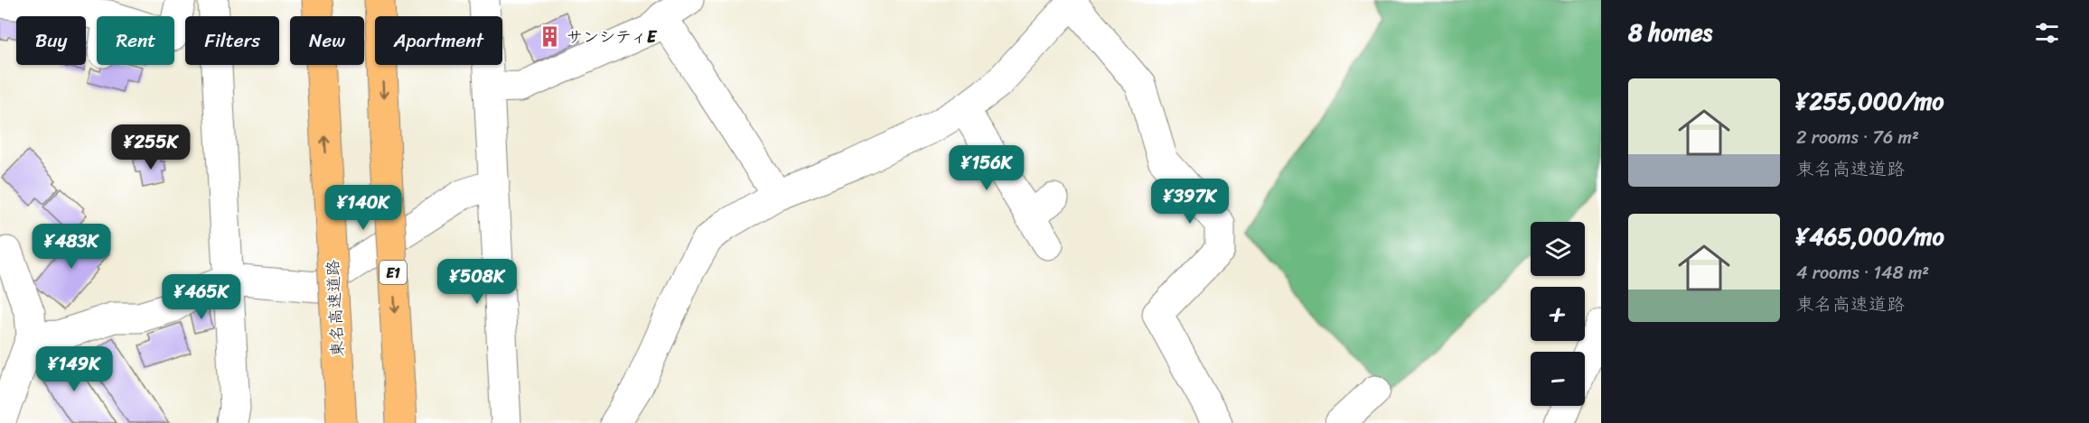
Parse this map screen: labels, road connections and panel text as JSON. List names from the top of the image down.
{
  "streets": {
    "highway": ["E1", "東名高速道路"]
  },
  "places": {
    "building": ["サンシティE"]
  },
  "page": {
    "heading": "8 homes",
    "chip": [
      "Buy",
      "Rent",
      "Filters",
      "New",
      "Apartment"
    ],
    "list": [
      {
        "name": "¥255,000/mo",
        "note": "2 rooms · 76 m² · 東名高速道路"
      },
      {
        "name": "¥465,000/mo",
        "note": "4 rooms · 148 m² · 東名高速道路"
      }
    ],
    "price": [
      "¥255K",
      "¥156K",
      "¥397K",
      "¥140K",
      "¥483K",
      "¥508K",
      "¥465K",
      "¥149K"
    ],
    "map_buttons": ["+", "−"]
  }
}
